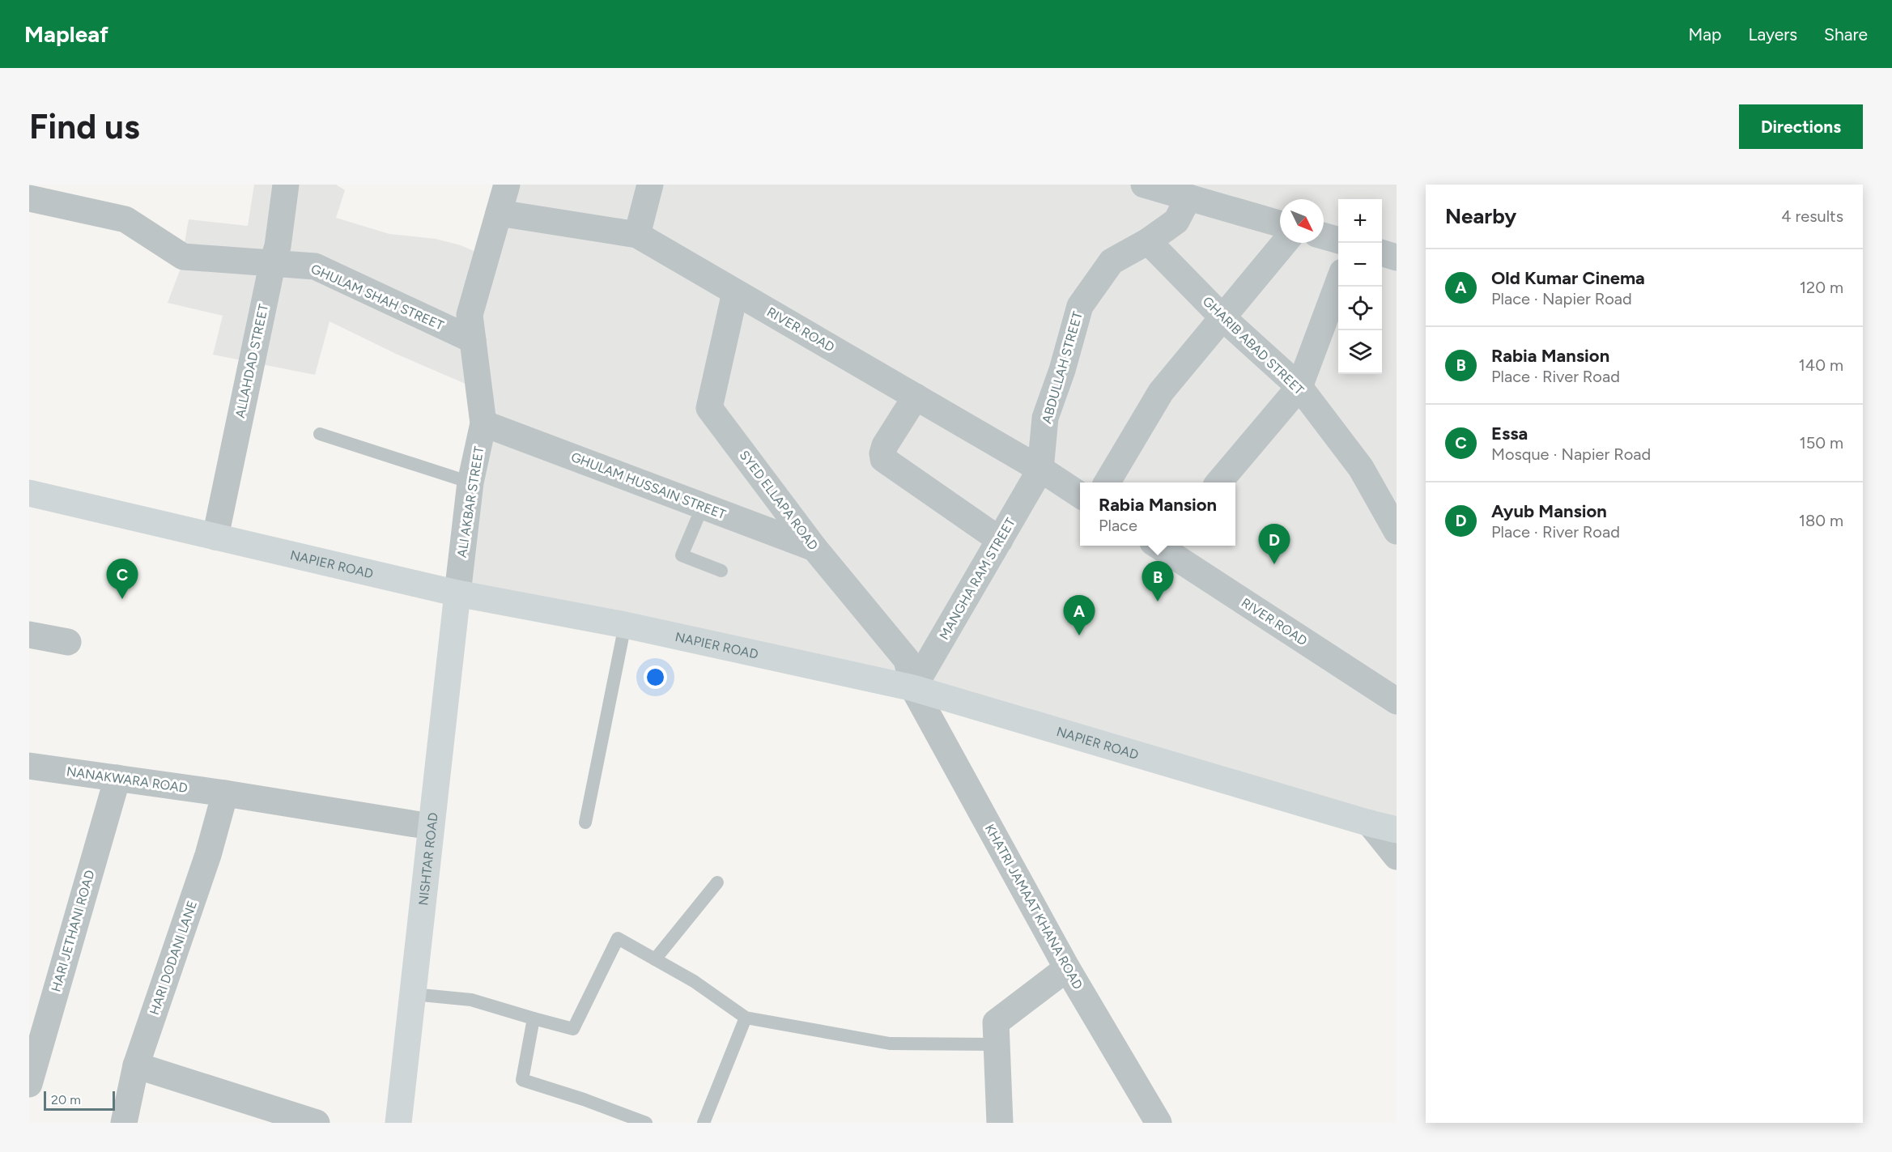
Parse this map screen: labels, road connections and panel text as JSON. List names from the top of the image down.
{
  "streets": {
    "main road": ["NAPIER ROAD", "NISHTAR ROAD"],
    "street": [
      "GHULAM SHAH STREET",
      "RIVER ROAD",
      "GHARIB ABAD STREET",
      "ALLAHDAD STREET",
      "ABDULLAH STREET",
      "GHULAM HUSSAIN STREET",
      "SYED ELLAPA ROAD",
      "ALI AKBAR STREET",
      "MANGHA RAM STREET",
      "NANAKWARA ROAD",
      "KHATRI JAMAAT KHANA ROAD",
      "HARI JETHANI ROAD",
      "HARI DODANI LANE"
    ]
  },
  "crossings": [
    ["GHULAM SHAH STREET", "ALLAHDAD STREET"],
    ["GHULAM SHAH STREET", "ALI AKBAR STREET"],
    ["RIVER ROAD", "ABDULLAH STREET"],
    ["RIVER ROAD", "SYED ELLAPA ROAD"],
    ["RIVER ROAD", "ALI AKBAR STREET"],
    ["RIVER ROAD", "MANGHA RAM STREET"],
    ["GHARIB ABAD STREET", "ABDULLAH STREET"],
    ["ALLAHDAD STREET", "NAPIER ROAD"],
    ["ABDULLAH STREET", "MANGHA RAM STREET"],
    ["GHULAM HUSSAIN STREET", "SYED ELLAPA ROAD"],
    ["GHULAM HUSSAIN STREET", "ALI AKBAR STREET"],
    ["SYED ELLAPA ROAD", "NAPIER ROAD"],
    ["SYED ELLAPA ROAD", "MANGHA RAM STREET"],
    ["SYED ELLAPA ROAD", "KHATRI JAMAAT KHANA ROAD"],
    ["ALI AKBAR STREET", "NAPIER ROAD"],
    ["ALI AKBAR STREET", "NISHTAR ROAD"],
    ["NAPIER ROAD", "MANGHA RAM STREET"],
    ["NAPIER ROAD", "NISHTAR ROAD"],
    ["NAPIER ROAD", "KHATRI JAMAAT KHANA ROAD"],
    ["MANGHA RAM STREET", "KHATRI JAMAAT KHANA ROAD"],
    ["NANAKWARA ROAD", "NISHTAR ROAD"],
    ["NANAKWARA ROAD", "HARI JETHANI ROAD"],
    ["NANAKWARA ROAD", "HARI DODANI LANE"]
  ],
  "scale_bar": "20 m",
  "north": "bottom right",
  "page": {
    "header": "Mapleaf",
    "nav": ["Map", "Layers", "Share"],
    "buttons": "Directions",
    "title": "Find us",
    "heading": ["Nearby", "4 results"],
    "map_buttons": ["+", "−"],
    "list": [
      {
        "mark": "A",
        "name": "Old Kumar Cinema",
        "note": "Place · Napier Road",
        "value": "120 m"
      },
      {
        "mark": "B",
        "name": "Rabia Mansion",
        "note": "Place · River Road",
        "value": "140 m"
      },
      {
        "mark": "C",
        "name": "Essa",
        "note": "Mosque · Napier Road",
        "value": "150 m"
      },
      {
        "mark": "D",
        "name": "Ayub Mansion",
        "note": "Place · River Road",
        "value": "180 m"
      }
    ],
    "popup": ["Rabia Mansion", "Place"],
    "pins": [
      "D",
      "C",
      "B",
      "A"
    ],
    "scale": "20 m"
  }
}
